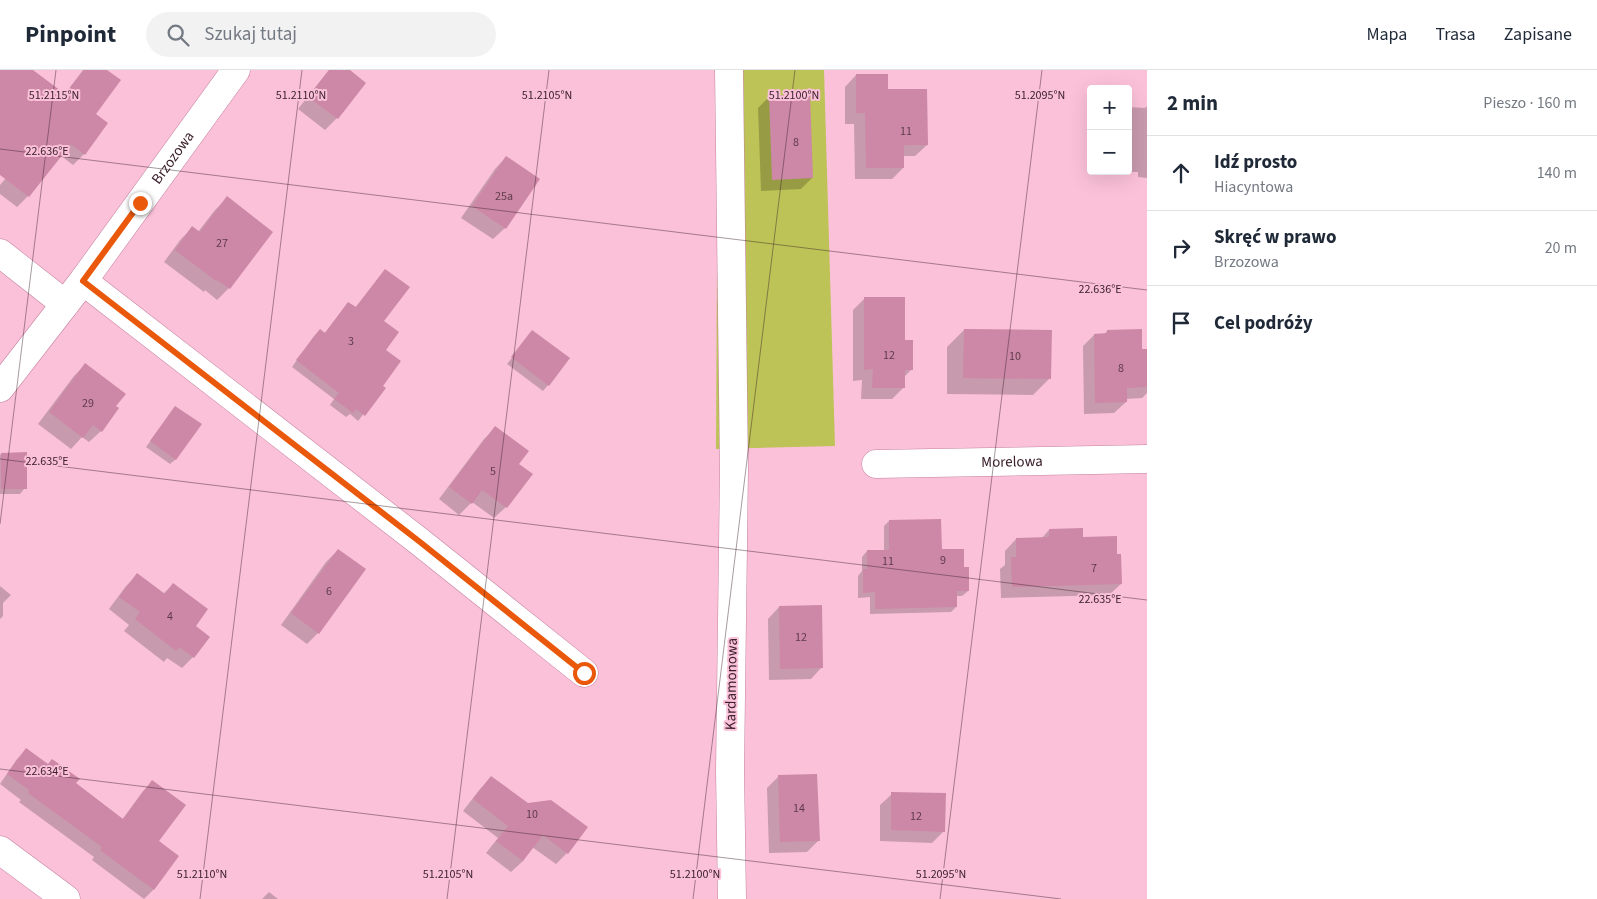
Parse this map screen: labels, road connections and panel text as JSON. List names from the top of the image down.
{
  "streets": {
    "street": ["Brzozowa", "Morelowa", "Kardamonowa"]
  },
  "house_numbers": [
    "11",
    "8",
    "25a",
    "27",
    "3",
    "12",
    "10",
    "8",
    "29",
    "5",
    "9",
    "11",
    "7",
    "6",
    "4",
    "12",
    "14",
    "10",
    "12"
  ],
  "page": {
    "header": "Pinpoint",
    "search": "Szukaj tutaj",
    "nav": ["Mapa", "Trasa", "Zapisane"],
    "heading": ["2 min", "Pieszo · 160 m"],
    "map_buttons": ["+", "−"],
    "list": [
      ["Idź prosto", "Hiacyntowa", "140 m"],
      ["Skręć w prawo", "Brzozowa", "20 m"],
      "Cel podróży"
    ]
  },
  "coordinates": [
    "51.2115°N",
    "51.2110°N",
    "51.2105°N",
    "51.2100°N",
    "51.2095°N",
    "22.636°E",
    "22.635°E",
    "22.634°E"
  ]
}
